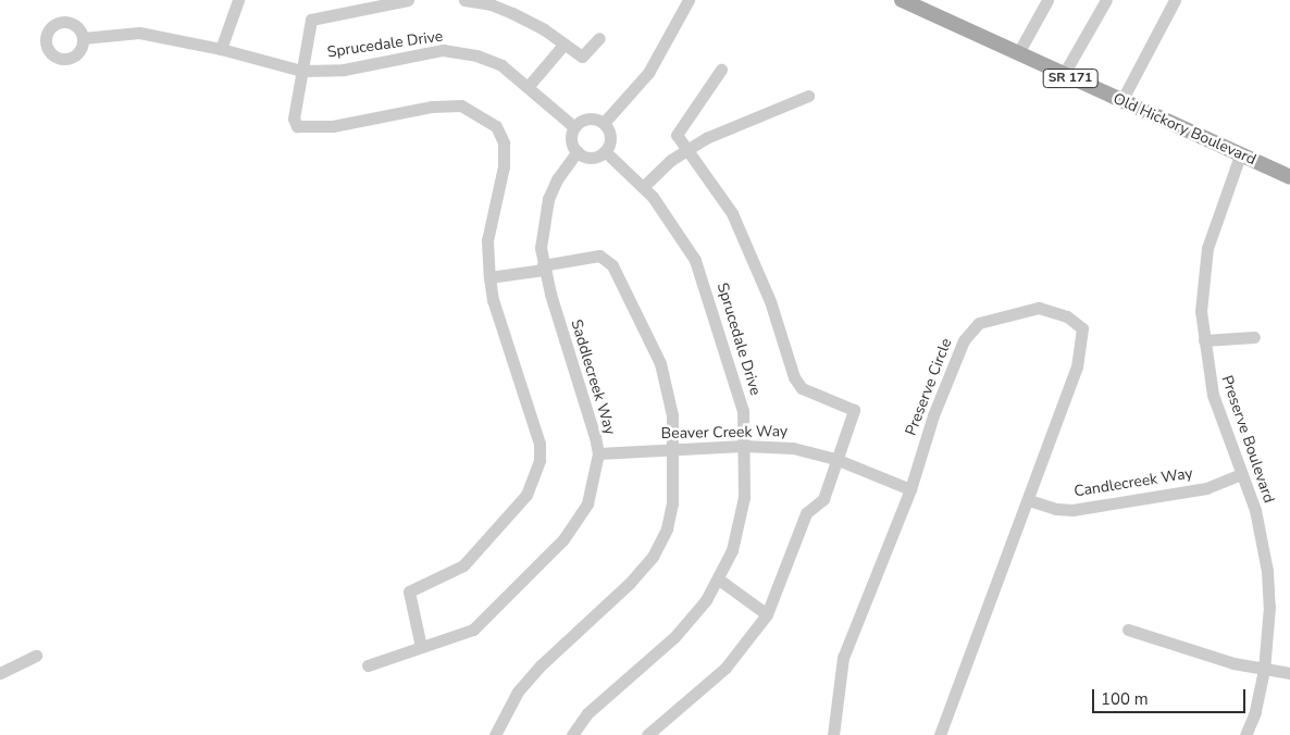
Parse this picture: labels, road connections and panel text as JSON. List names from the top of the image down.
{
  "streets": {
    "main road": ["SR 171", "Old Hickory Boulevard"],
    "street": [
      "Sprucedale Drive",
      "Saddlecreek Way",
      "Preserve Circle",
      "Beaver Creek Way",
      "Preserve Boulevard",
      "Candlecreek Way"
    ]
  },
  "crossings": [
    ["Sprucedale Drive", "Saddlecreek Way"],
    ["Sprucedale Drive", "Beaver Creek Way"],
    ["Old Hickory Boulevard", "Preserve Boulevard"],
    ["Saddlecreek Way", "Beaver Creek Way"],
    ["Preserve Circle", "Beaver Creek Way"],
    ["Preserve Circle", "Candlecreek Way"],
    ["Preserve Boulevard", "Candlecreek Way"]
  ],
  "scale_bar": "100 m"
}
